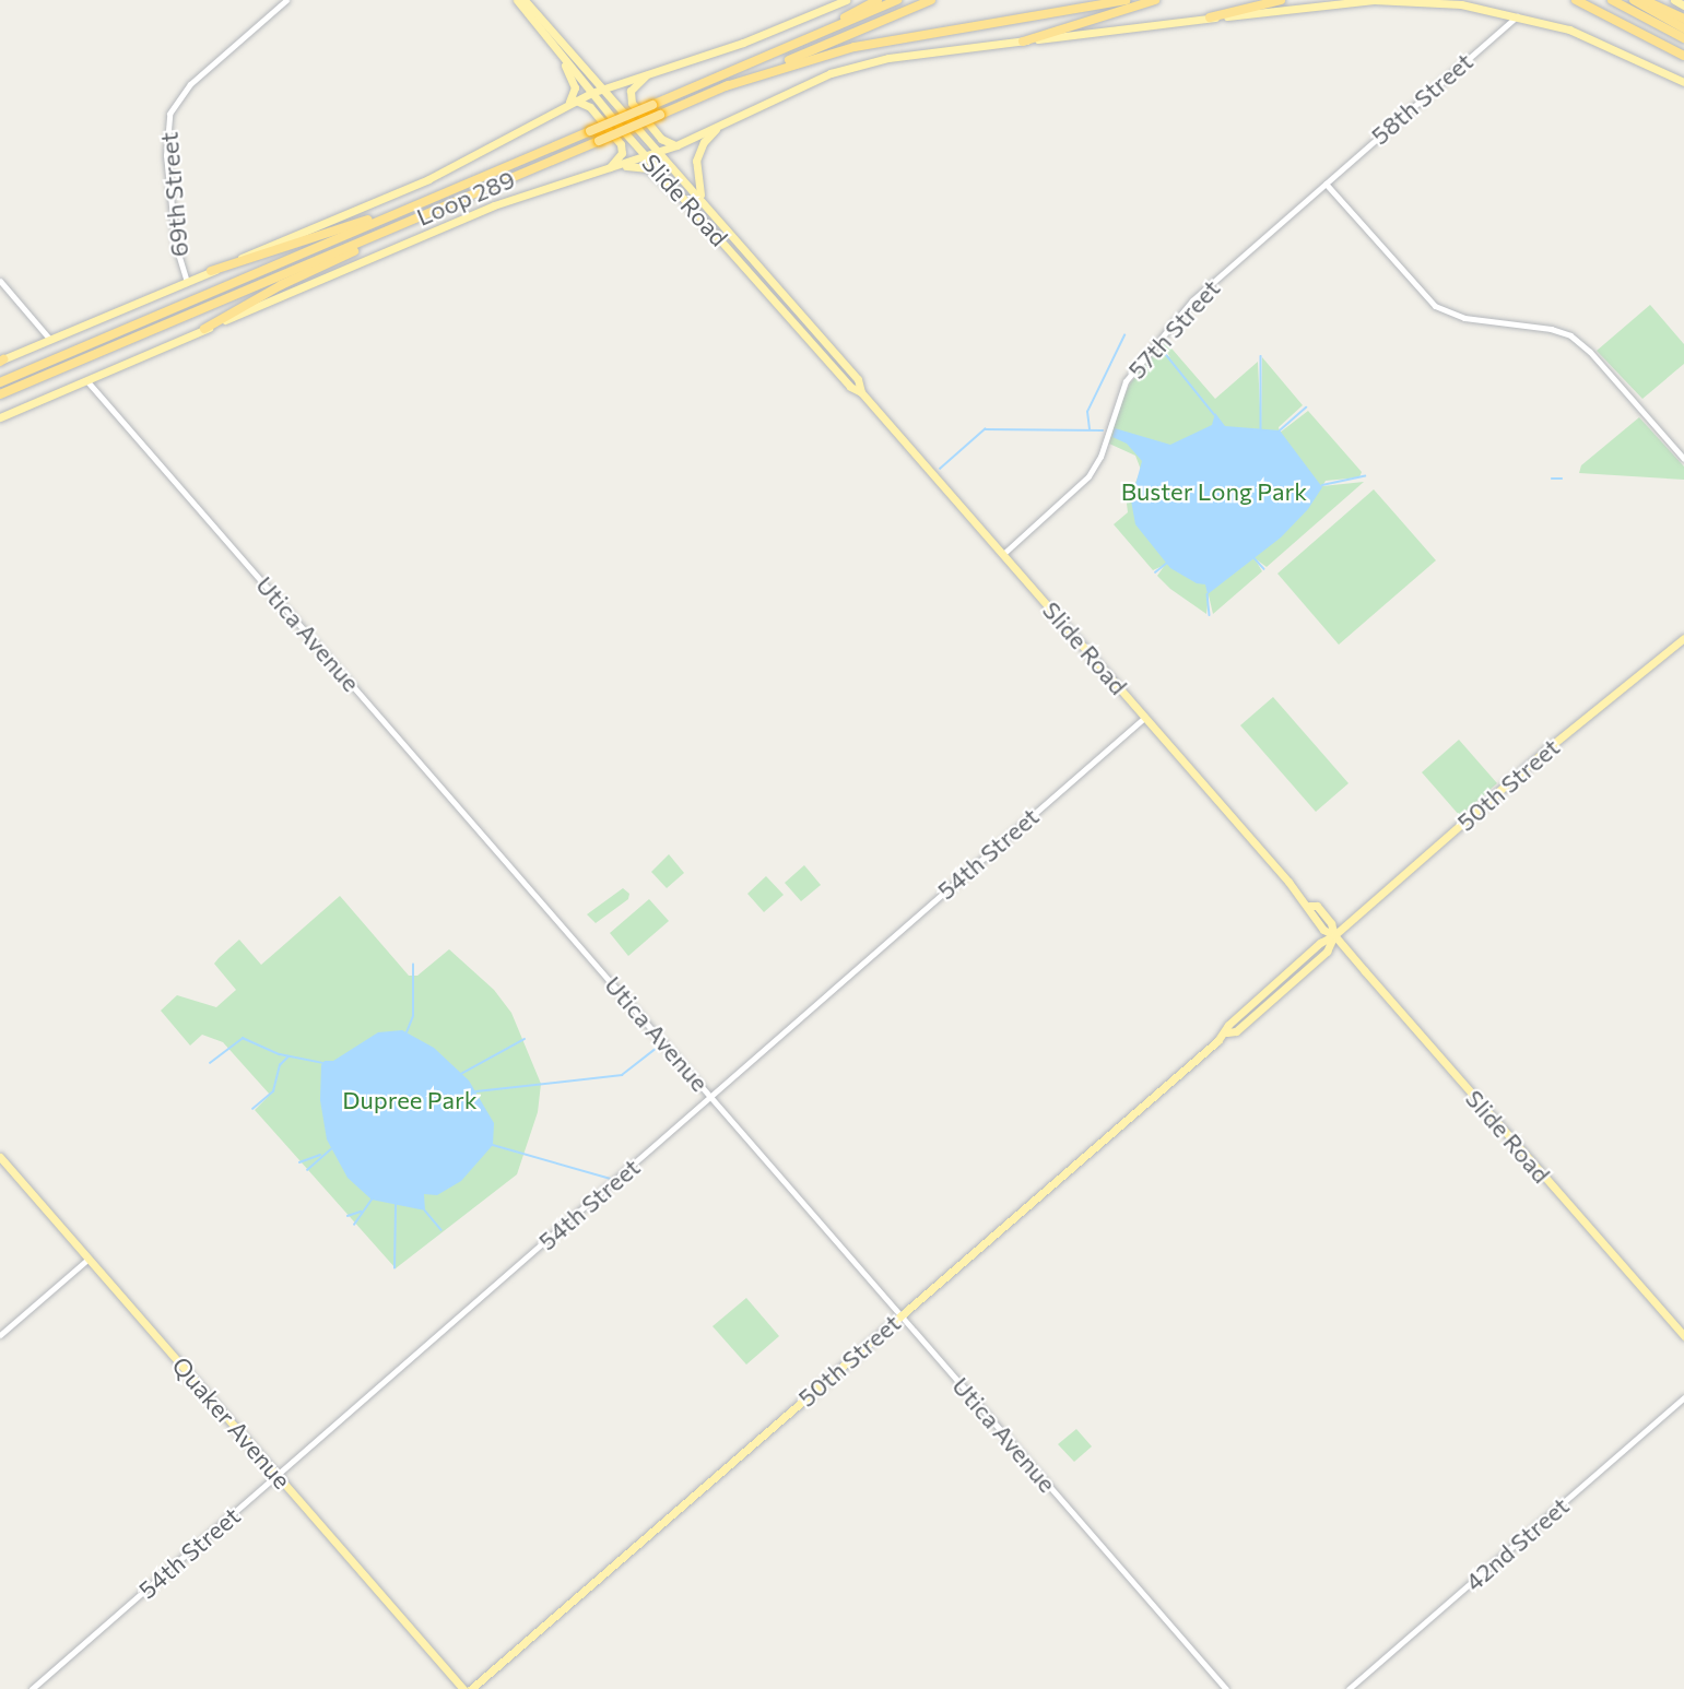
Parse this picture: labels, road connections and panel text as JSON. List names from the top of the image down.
{
  "streets": {
    "highway": ["Loop 289"],
    "main road": ["Slide Road", "50th Street", "Quaker Avenue"],
    "street": [
      "58th Street",
      "69th Street",
      "57th Street",
      "Utica Avenue",
      "54th Street",
      "42nd Street"
    ]
  },
  "crossings": [
    ["58th Street", "57th Street"],
    ["Slide Road", "57th Street"],
    ["Slide Road", "50th Street"],
    ["Slide Road", "54th Street"],
    ["Utica Avenue", "50th Street"],
    ["Utica Avenue", "54th Street"],
    ["54th Street", "Quaker Avenue"]
  ],
  "parks": ["Buster Long Park", "Dupree Park"]
}
